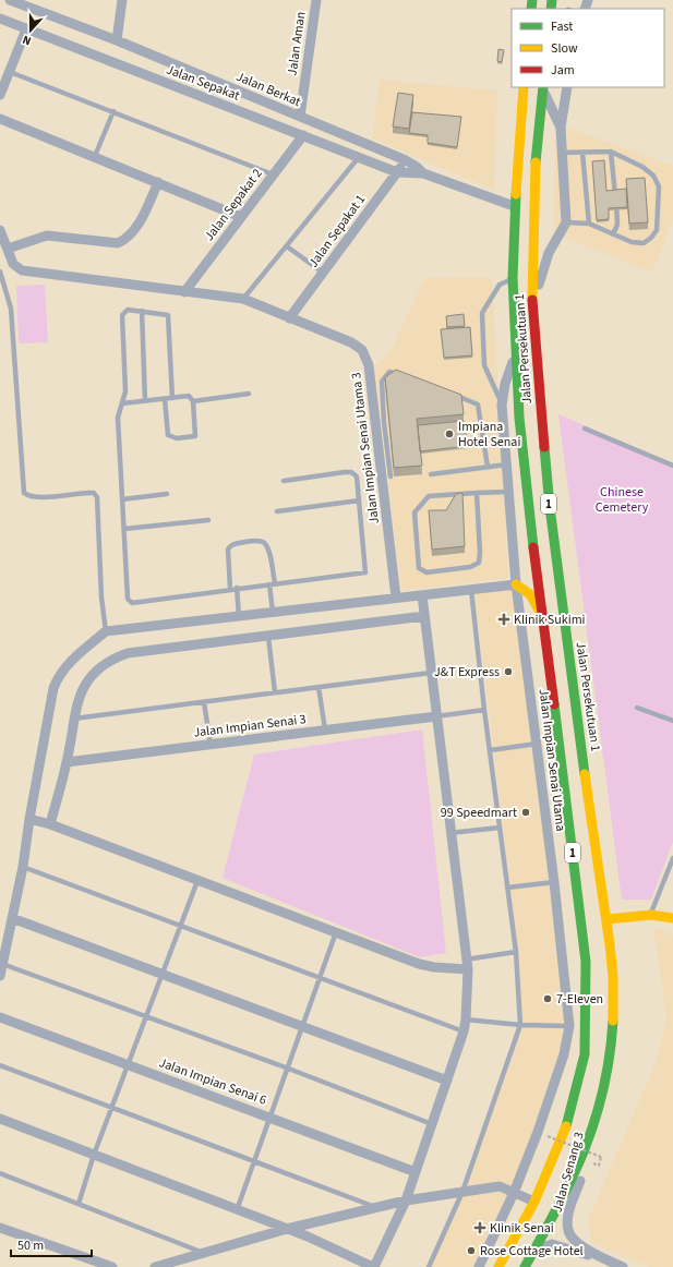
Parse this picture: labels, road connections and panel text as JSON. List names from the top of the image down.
{
  "streets": {
    "main road": ["Jalan Persekutuan 1", "1"],
    "street": [
      "Jalan Aman",
      "Jalan Sepakat",
      "Jalan Berkat",
      "Jalan Sepakat 2",
      "Jalan Sepakat 1",
      "Jalan Impian Senai Utama 3",
      "Jalan Impian Senai 3",
      "Jalan Impian Senai Utama",
      "Jalan Impian Senai 6",
      "Jalan Senang 3"
    ]
  },
  "crossings": [
    ["Jalan Aman", "Jalan Berkat"],
    ["Jalan Sepakat", "Jalan Berkat"],
    ["Jalan Sepakat", "Jalan Sepakat 2"],
    ["Jalan Sepakat", "Jalan Sepakat 1"],
    ["Jalan Berkat", "Jalan Sepakat 1"],
    ["Jalan Berkat", "Jalan Persekutuan 1"],
    ["Jalan Sepakat 2", "Jalan Impian Senai Utama 3"],
    ["Jalan Sepakat 1", "Jalan Impian Senai Utama 3"],
    ["Jalan Persekutuan 1", "Jalan Impian Senai Utama"],
    ["Jalan Persekutuan 1", "Jalan Senang 3"]
  ],
  "parks": ["Chinese Cemetery"],
  "places": {
    "other": [
      "Impiana Hotel Senai",
      "J&T Express",
      "99 Speedmart",
      "7-Eleven",
      "Rose Cottage Hotel"
    ],
    "health": ["Klinik Sukimi", "Klinik Senai"]
  },
  "legend": ["Fast", "Slow", "Jam"],
  "scale_bar": "50 m",
  "north": "bottom"
}
